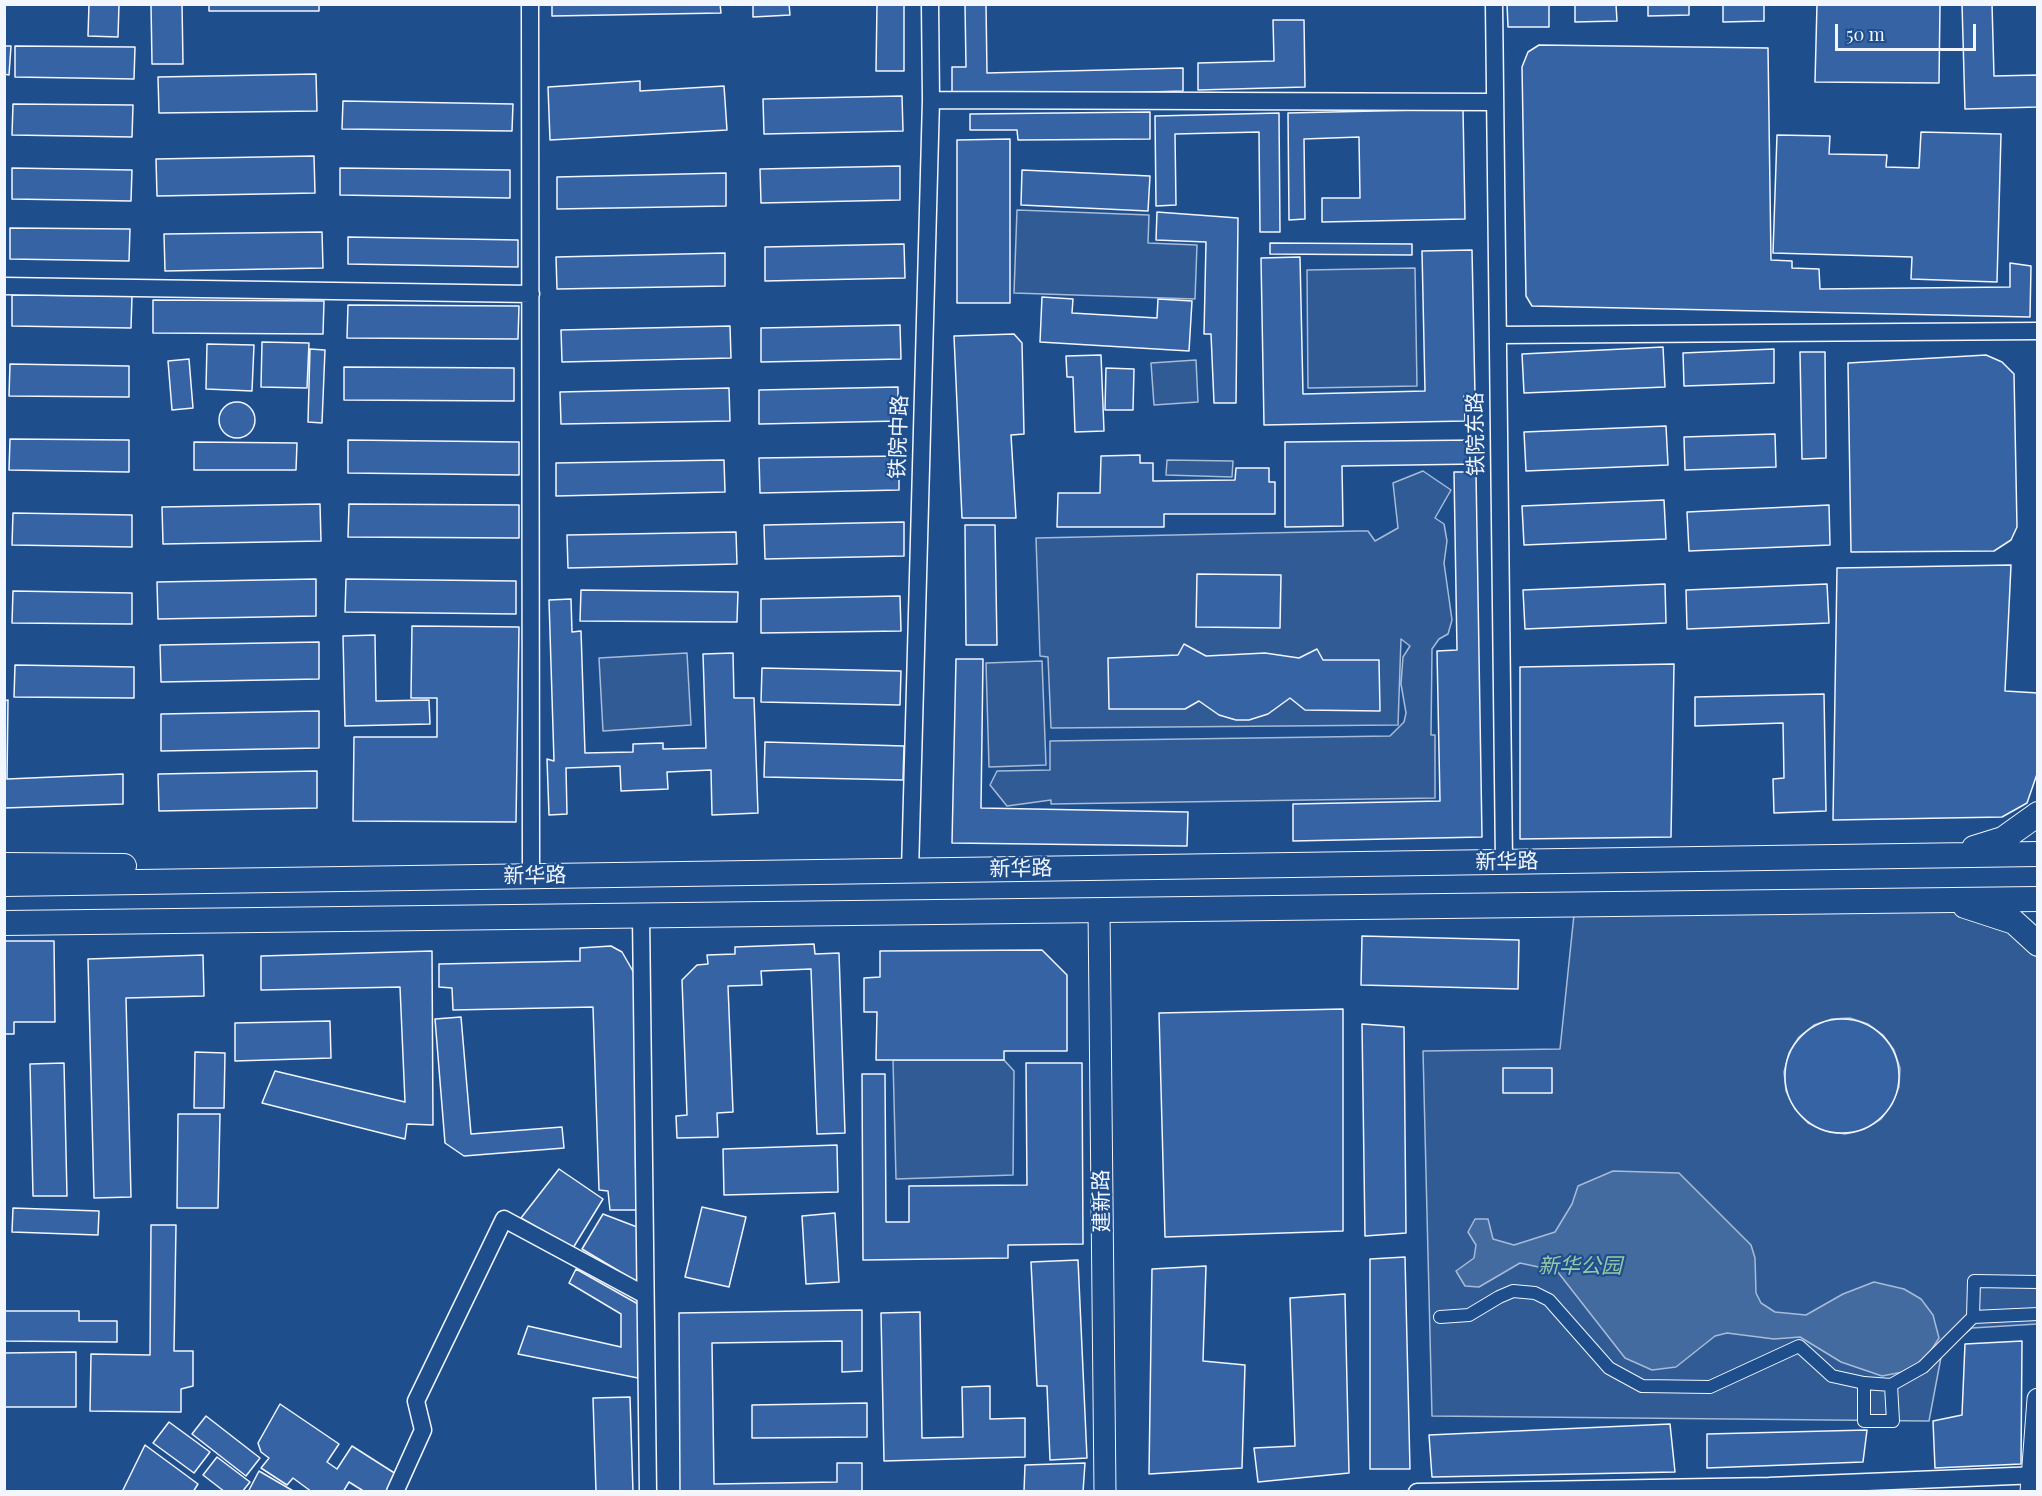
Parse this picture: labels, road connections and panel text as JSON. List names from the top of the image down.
{
  "streets": {
    "main road": ["新华路"],
    "street": ["铁院东路", "铁院中路", "建新路"]
  },
  "crossings": [
    ["铁院东路", "新华路"],
    ["铁院中路", "新华路"],
    ["新华路", "建新路"]
  ],
  "parks": ["新华公园"],
  "scale_bar": "50 m"
}
